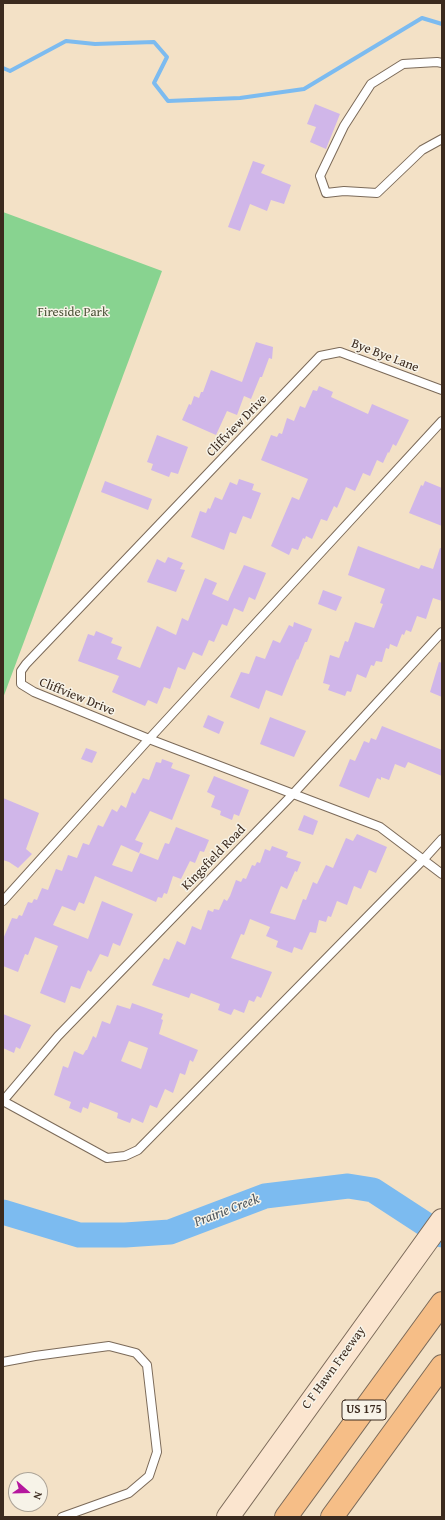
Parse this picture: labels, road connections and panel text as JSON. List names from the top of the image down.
{
  "streets": {
    "highway": ["US 175"],
    "main road": ["C F Hawn Freeway"],
    "lane": ["Bye Bye Lane", "Cliffview Drive", "Kingsfield Road"]
  },
  "crossings": [
    ["Bye Bye Lane", "Cliffview Drive"],
    ["Cliffview Drive", "Kingsfield Road"]
  ],
  "water": ["Prairie Creek"],
  "parks": ["Fireside Park"],
  "north": "right"
}
